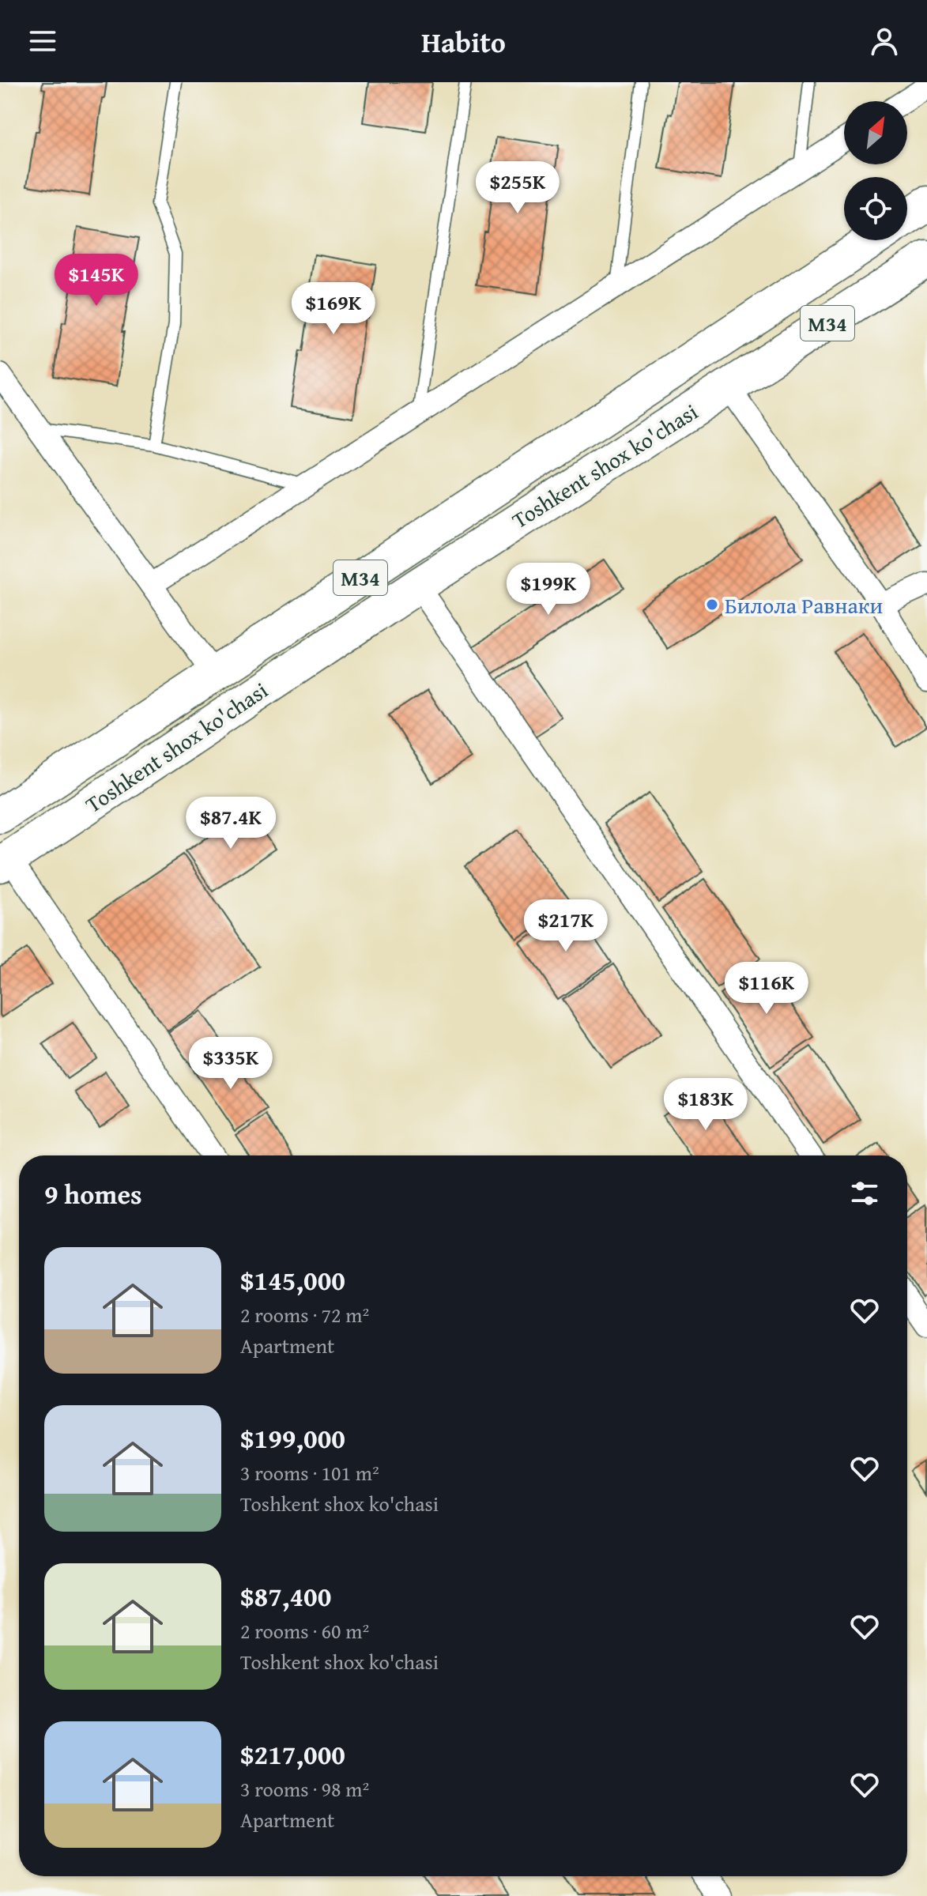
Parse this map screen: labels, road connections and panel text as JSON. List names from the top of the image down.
{
  "streets": {
    "main road": ["M34", "Toshkent shox ko'chasi"]
  },
  "places": ["Билола Равнаки"],
  "north": "top right",
  "page": {
    "header": "Habito",
    "price": [
      "$255K",
      "$145K",
      "$169K",
      "$199K",
      "$87.4K",
      "$217K",
      "$116K",
      "$335K",
      "$183K"
    ],
    "heading": "9 homes",
    "list": [
      {
        "name": "$145,000",
        "note": "2 rooms · 72 m² · Apartment"
      },
      {
        "name": "$199,000",
        "note": "3 rooms · 101 m² · Toshkent shox ko'chasi"
      },
      {
        "name": "$87,400",
        "note": "2 rooms · 60 m² · Toshkent shox ko'chasi"
      },
      {
        "name": "$217,000",
        "note": "3 rooms · 98 m² · Apartment"
      }
    ]
  }
}
